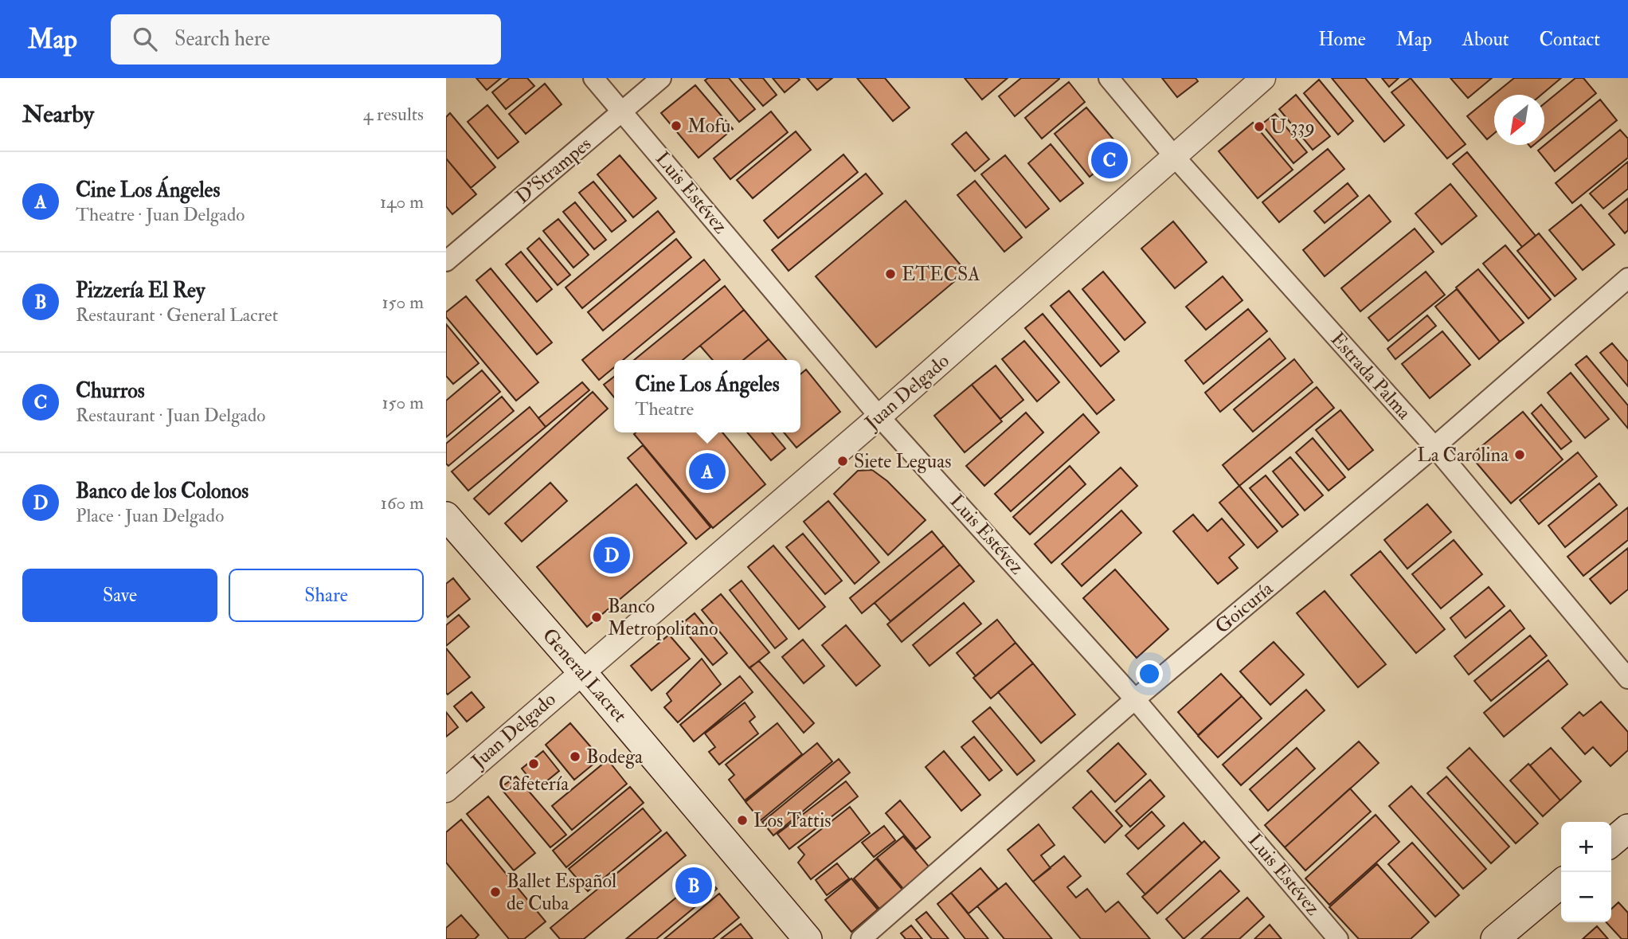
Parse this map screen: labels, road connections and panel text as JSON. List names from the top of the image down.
{
  "streets": {
    "main road": ["General Lacret"],
    "street": [
      "D'Strampes",
      "Luis Estévez",
      "Estrada Palma",
      "Juan Delgado",
      "Goicuría"
    ]
  },
  "crossings": [
    ["D'Strampes", "Luis Estévez"],
    ["Luis Estévez", "Juan Delgado"],
    ["Luis Estévez", "Goicuría"],
    ["Estrada Palma", "Juan Delgado"],
    ["Estrada Palma", "Goicuría"],
    ["Juan Delgado", "General Lacret"]
  ],
  "places": [
    "Mofu",
    "U 339",
    "ETECSA",
    "La Carolina",
    "Siete Leguas",
    "Banco Metropolitano",
    "Bodega",
    "Cafetería",
    "Los Tattis",
    "Ballet Español de Cuba"
  ],
  "north": "bottom left",
  "page": {
    "header": "Map",
    "search": "Search here",
    "nav": [
      "Home",
      "Map",
      "About",
      "Contact"
    ],
    "heading": ["Nearby", "4 results"],
    "pins": [
      "C",
      "A",
      "D",
      "B"
    ],
    "list": [
      {
        "mark": "A",
        "name": "Cine Los Ángeles",
        "note": "Theatre · Juan Delgado",
        "value": "140 m"
      },
      {
        "mark": "B",
        "name": "Pizzería El Rey",
        "note": "Restaurant · General Lacret",
        "value": "150 m"
      },
      {
        "mark": "C",
        "name": "Churros",
        "note": "Restaurant · Juan Delgado",
        "value": "150 m"
      },
      {
        "mark": "D",
        "name": "Banco de los Colonos",
        "note": "Place · Juan Delgado",
        "value": "160 m"
      }
    ],
    "popup": ["Cine Los Ángeles", "Theatre"],
    "buttons": ["Save", "Share"],
    "map_buttons": ["+", "−"]
  }
}
